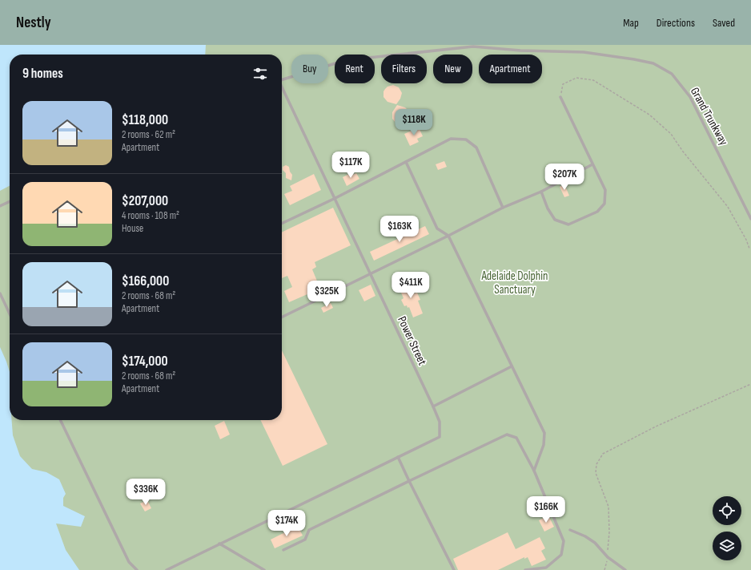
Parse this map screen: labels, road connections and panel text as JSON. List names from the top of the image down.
{
  "streets": {
    "lane": ["Grand Trunkway", "Power Street"]
  },
  "parks": ["Adelaide Dolphin Sanctuary"],
  "page": {
    "header": "Nestly",
    "nav": ["Map", "Directions", "Saved"],
    "chip": [
      "Buy",
      "Rent",
      "Filters",
      "New",
      "Apartment"
    ],
    "heading": "9 homes",
    "list": [
      {
        "name": "$118,000",
        "note": "2 rooms · 62 m² · Apartment"
      },
      {
        "name": "$207,000",
        "note": "4 rooms · 108 m² · House"
      },
      {
        "name": "$166,000",
        "note": "2 rooms · 68 m² · Apartment"
      },
      {
        "name": "$174,000",
        "note": "2 rooms · 68 m² · Apartment"
      }
    ],
    "price": [
      "$118K",
      "$117K",
      "$207K",
      "$163K",
      "$411K",
      "$325K",
      "$336K",
      "$166K",
      "$174K"
    ]
  }
}
